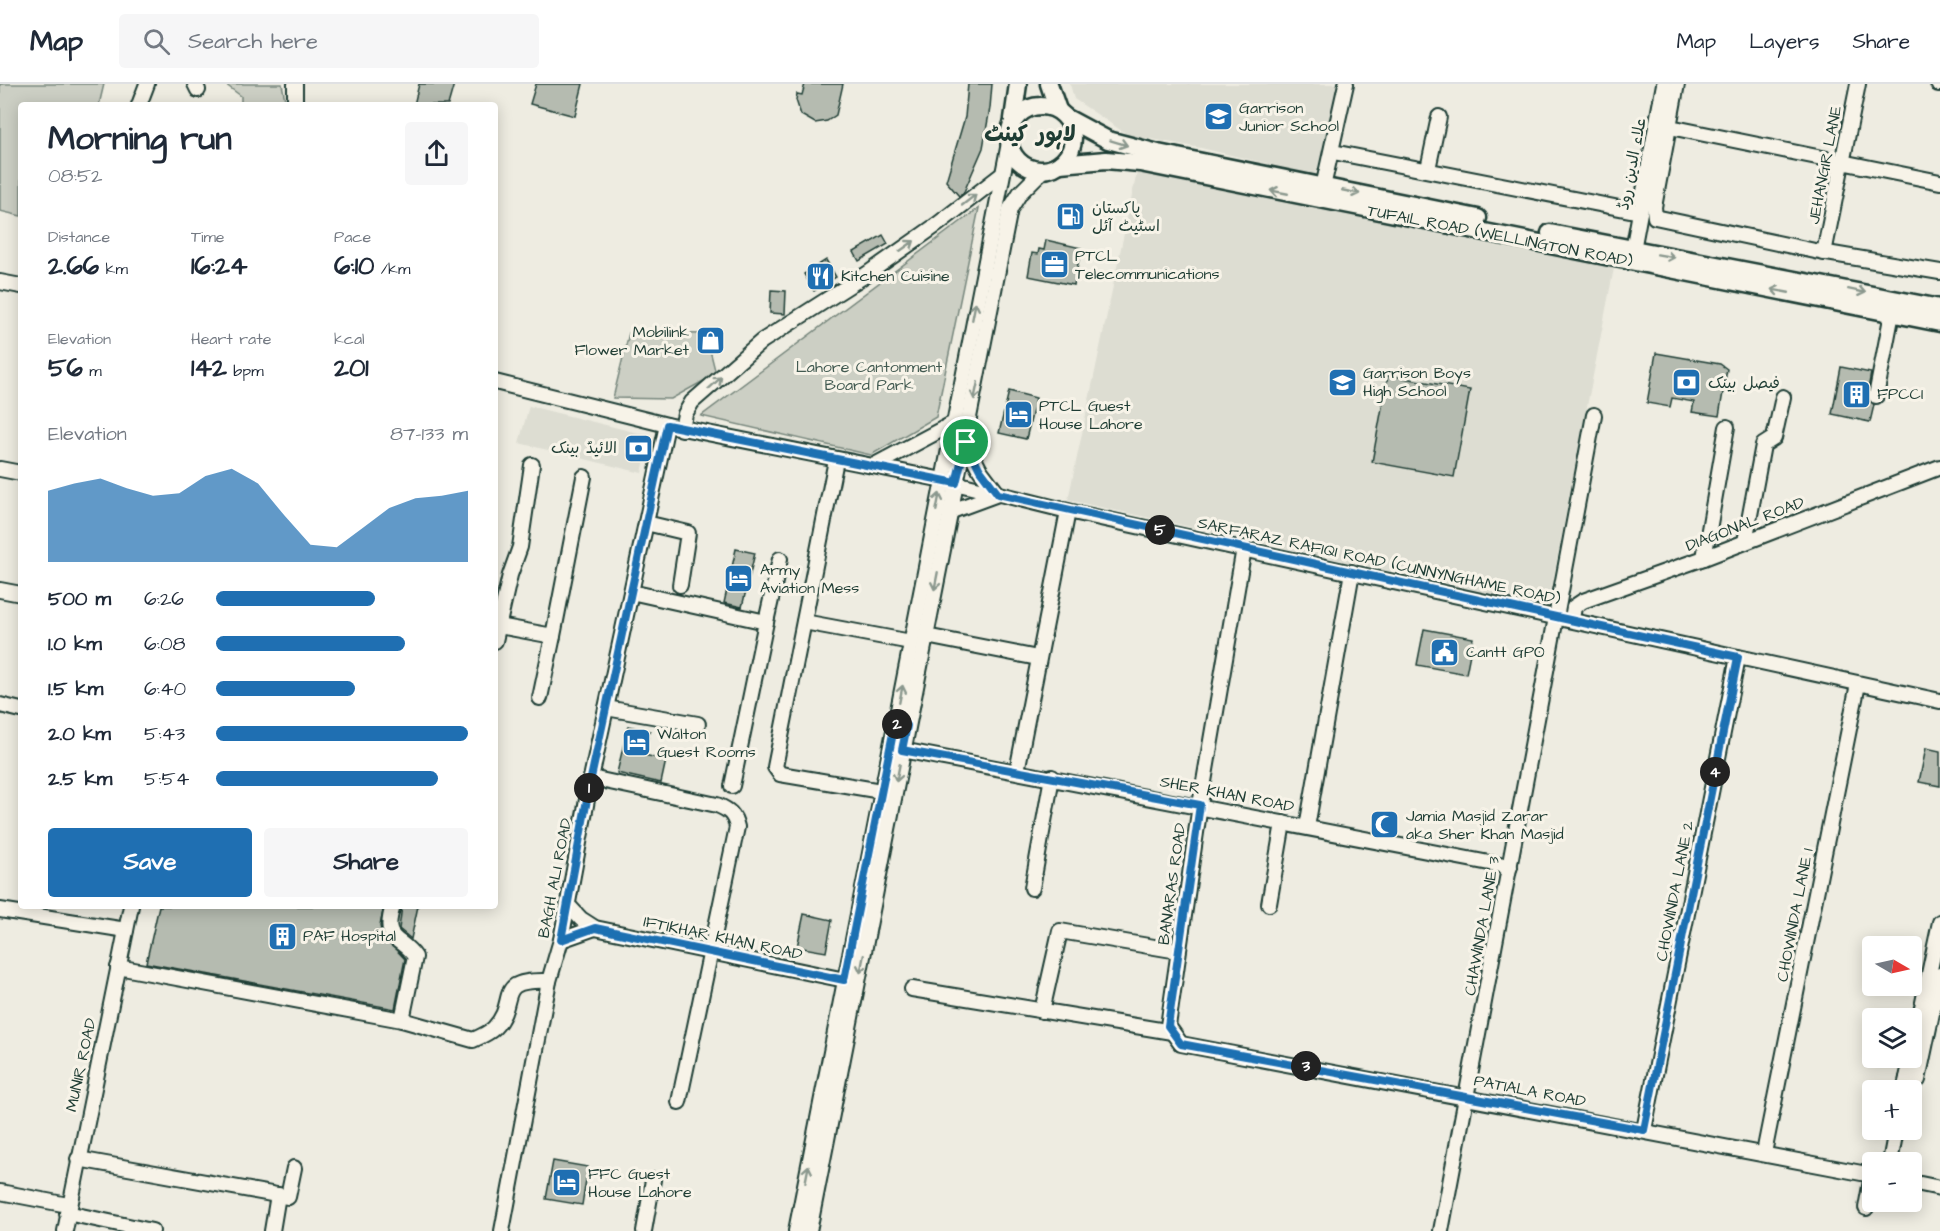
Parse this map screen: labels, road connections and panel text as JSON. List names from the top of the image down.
{
  "streets": {
    "main road": ["TUFAIL ROAD (WELLINGTON ROAD)"],
    "street": [
      "علاء الدین روڈ",
      "JEHANGIR LANE",
      "DIAGONAL ROAD",
      "SARFARAZ RAFIQI ROAD (CUNNYNGHAME ROAD)",
      "SHER KHAN ROAD",
      "BAGH ALI ROAD",
      "BANARAS ROAD",
      "CHOWINDA LANE 2",
      "CHOWINDA LANE 1",
      "CHAWINDA LANE 3",
      "IFTIKHAR KHAN ROAD",
      "MUNIR ROAD",
      "PATIALA ROAD"
    ]
  },
  "crossings": [
    ["علاء الدین روڈ", "TUFAIL ROAD (WELLINGTON ROAD)"],
    ["DIAGONAL ROAD", "SARFARAZ RAFIQI ROAD (CUNNYNGHAME ROAD)"],
    ["DIAGONAL ROAD", "CHAWINDA LANE 3"],
    ["SARFARAZ RAFIQI ROAD (CUNNYNGHAME ROAD)", "BAGH ALI ROAD"],
    ["SARFARAZ RAFIQI ROAD (CUNNYNGHAME ROAD)", "BANARAS ROAD"],
    ["SARFARAZ RAFIQI ROAD (CUNNYNGHAME ROAD)", "CHOWINDA LANE 2"],
    ["SARFARAZ RAFIQI ROAD (CUNNYNGHAME ROAD)", "CHOWINDA LANE 1"],
    ["SARFARAZ RAFIQI ROAD (CUNNYNGHAME ROAD)", "CHAWINDA LANE 3"],
    ["SHER KHAN ROAD", "BANARAS ROAD"],
    ["SHER KHAN ROAD", "CHAWINDA LANE 3"],
    ["BAGH ALI ROAD", "IFTIKHAR KHAN ROAD"],
    ["BANARAS ROAD", "PATIALA ROAD"],
    ["CHOWINDA LANE 2", "PATIALA ROAD"],
    ["CHOWINDA LANE 1", "PATIALA ROAD"],
    ["CHAWINDA LANE 3", "PATIALA ROAD"]
  ],
  "districts": ["لاہور کینٹ"],
  "parks": ["Lahore Cantonment Board Park"],
  "places": {
    "school or university": ["Garrison Junior School", "Garrison Boys High School"],
    "fuel station": ["پاکستان اسٹیٹ آئل"],
    "office": ["PTCL Telecommunications"],
    "restaurant": ["Kitchen Cuisine"],
    "shop": ["Mobilink Flower Market"],
    "bank": ["فیصل بینک", "الائیڈ بینک"],
    "building": ["FPCCI", "PAF Hospital"],
    "hotel": [
      "PTCL Guest House Lahore",
      "Army Aviation Mess",
      "Walton Guest Rooms",
      "FFC Guest House Lahore"
    ],
    "public building": ["Cantt GPO"],
    "mosque": ["Jamia Masjid Zarar aka Sher Khan Masjid"]
  },
  "north": "right",
  "page": {
    "header": "Map",
    "search": "Search here",
    "nav": ["Map", "Layers", "Share"],
    "heading": ["Morning run", "08:52"],
    "stats": [
      ["Distance", "2.66 km"],
      ["Time", "16:24"],
      ["Pace", "6:10 /km"],
      ["Elevation", "56 m"],
      ["Heart rate", "142 bpm"],
      ["kcal", "201"]
    ],
    "chart": ["Elevation", "87–133 m"],
    "pins": [
      "5",
      "2",
      "4",
      "1",
      "3"
    ],
    "list": [
      {
        "name": "500 m",
        "note": "6:26"
      },
      {
        "name": "1.0 km",
        "note": "6:08"
      },
      {
        "name": "1.5 km",
        "note": "6:40"
      },
      {
        "name": "2.0 km",
        "note": "5:43"
      },
      {
        "name": "2.5 km",
        "note": "5:54"
      }
    ],
    "buttons": ["Save", "Share"],
    "map_buttons": ["+", "−"]
  }
}
